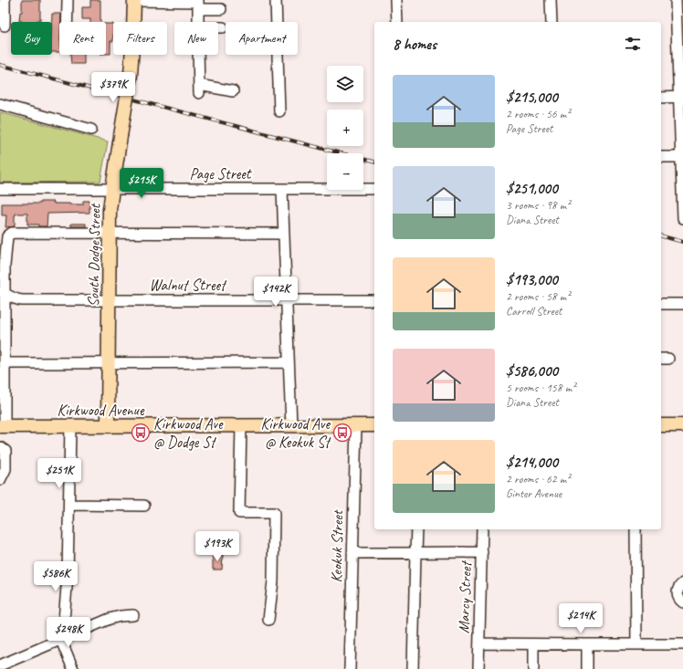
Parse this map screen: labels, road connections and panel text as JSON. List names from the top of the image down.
{
  "streets": {
    "main road": ["South Dodge Street", "Kirkwood Avenue"],
    "street": [
      "Page Street",
      "Walnut Street",
      "Keokuk Street",
      "Marcy Street"
    ]
  },
  "crossings": [
    ["Page Street", "South Dodge Street"],
    ["South Dodge Street", "Walnut Street"],
    ["South Dodge Street", "Kirkwood Avenue"],
    ["Kirkwood Avenue", "Keokuk Street"]
  ],
  "places": {
    "bus stop": ["Kirkwood Ave @ Dodge St", "Kirkwood Ave @ Keokuk St"]
  },
  "page": {
    "chip": [
      "Buy",
      "Rent",
      "Filters",
      "New",
      "Apartment"
    ],
    "heading": "8 homes",
    "map_buttons": ["+", "−"],
    "list": [
      {
        "name": "$215,000",
        "note": "2 rooms · 56 m² · Page Street"
      },
      {
        "name": "$251,000",
        "note": "3 rooms · 98 m² · Diana Street"
      },
      {
        "name": "$193,000",
        "note": "2 rooms · 58 m² · Carroll Street"
      },
      {
        "name": "$586,000",
        "note": "5 rooms · 158 m² · Diana Street"
      },
      {
        "name": "$214,000",
        "note": "2 rooms · 62 m² · Ginter Avenue"
      }
    ],
    "price": [
      "$379K",
      "$215K",
      "$142K",
      "$251K",
      "$193K",
      "$586K",
      "$214K",
      "$248K"
    ]
  }
}
